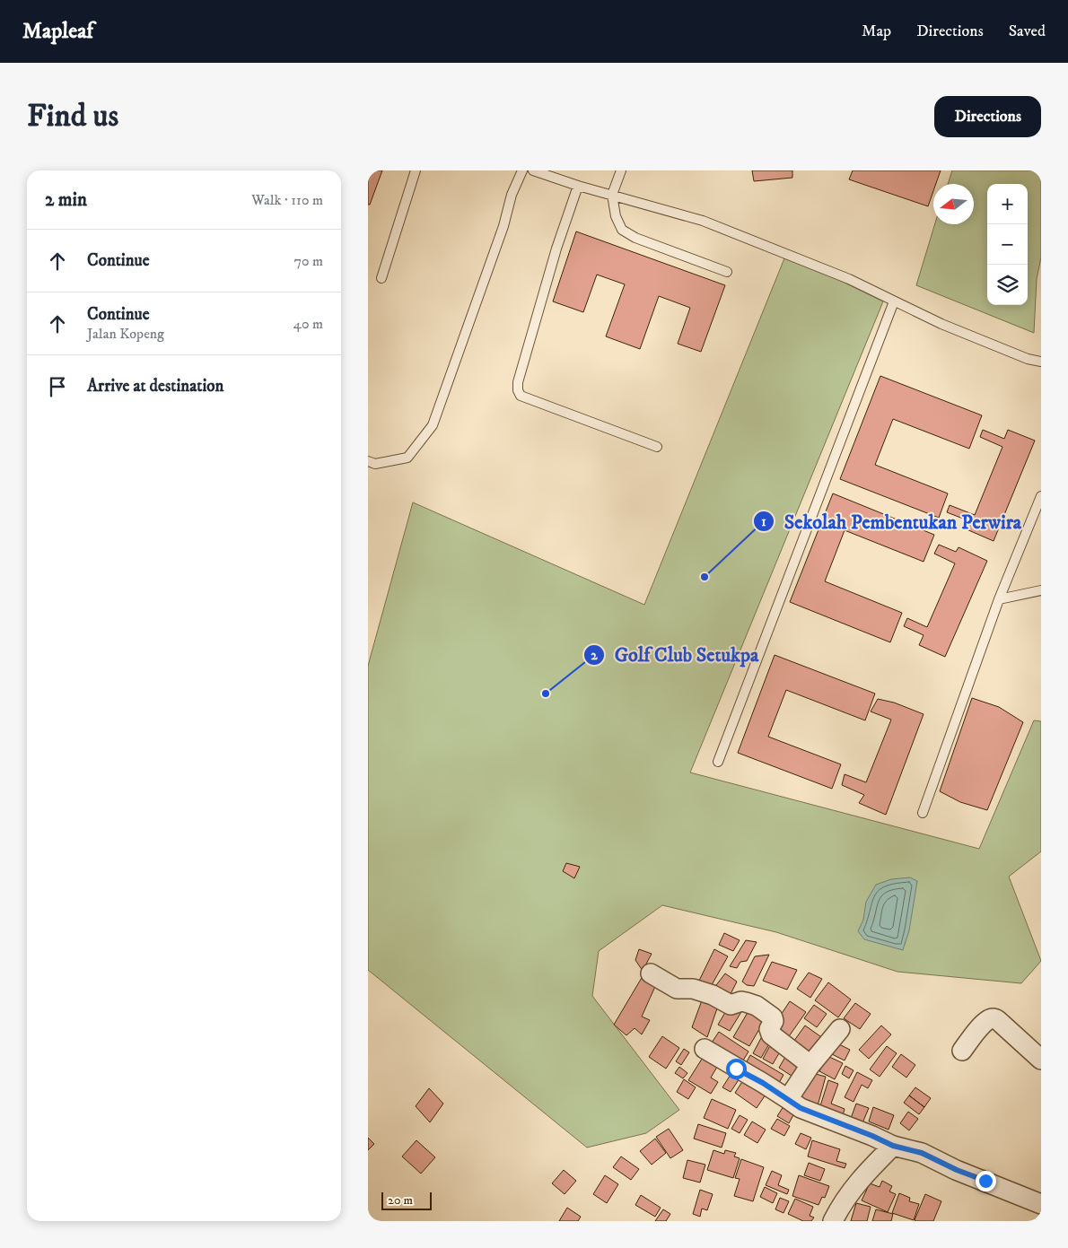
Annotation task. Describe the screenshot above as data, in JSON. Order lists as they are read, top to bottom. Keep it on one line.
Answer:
{"places":["Sekolah Pembentukan Perwira","Golf Club Setukpa"],"scale_bar":"20 m","north":"left","page":{"header":"Mapleaf","nav":["Map","Directions","Saved"],"buttons":"Directions","title":"Find us","heading":["2 min","Walk · 110 m"],"map_buttons":["+","−"],"list":[["Continue","70 m"],["Continue","Jalan Kopeng","40 m"],"Arrive at destination"],"scale":"20 m"}}
